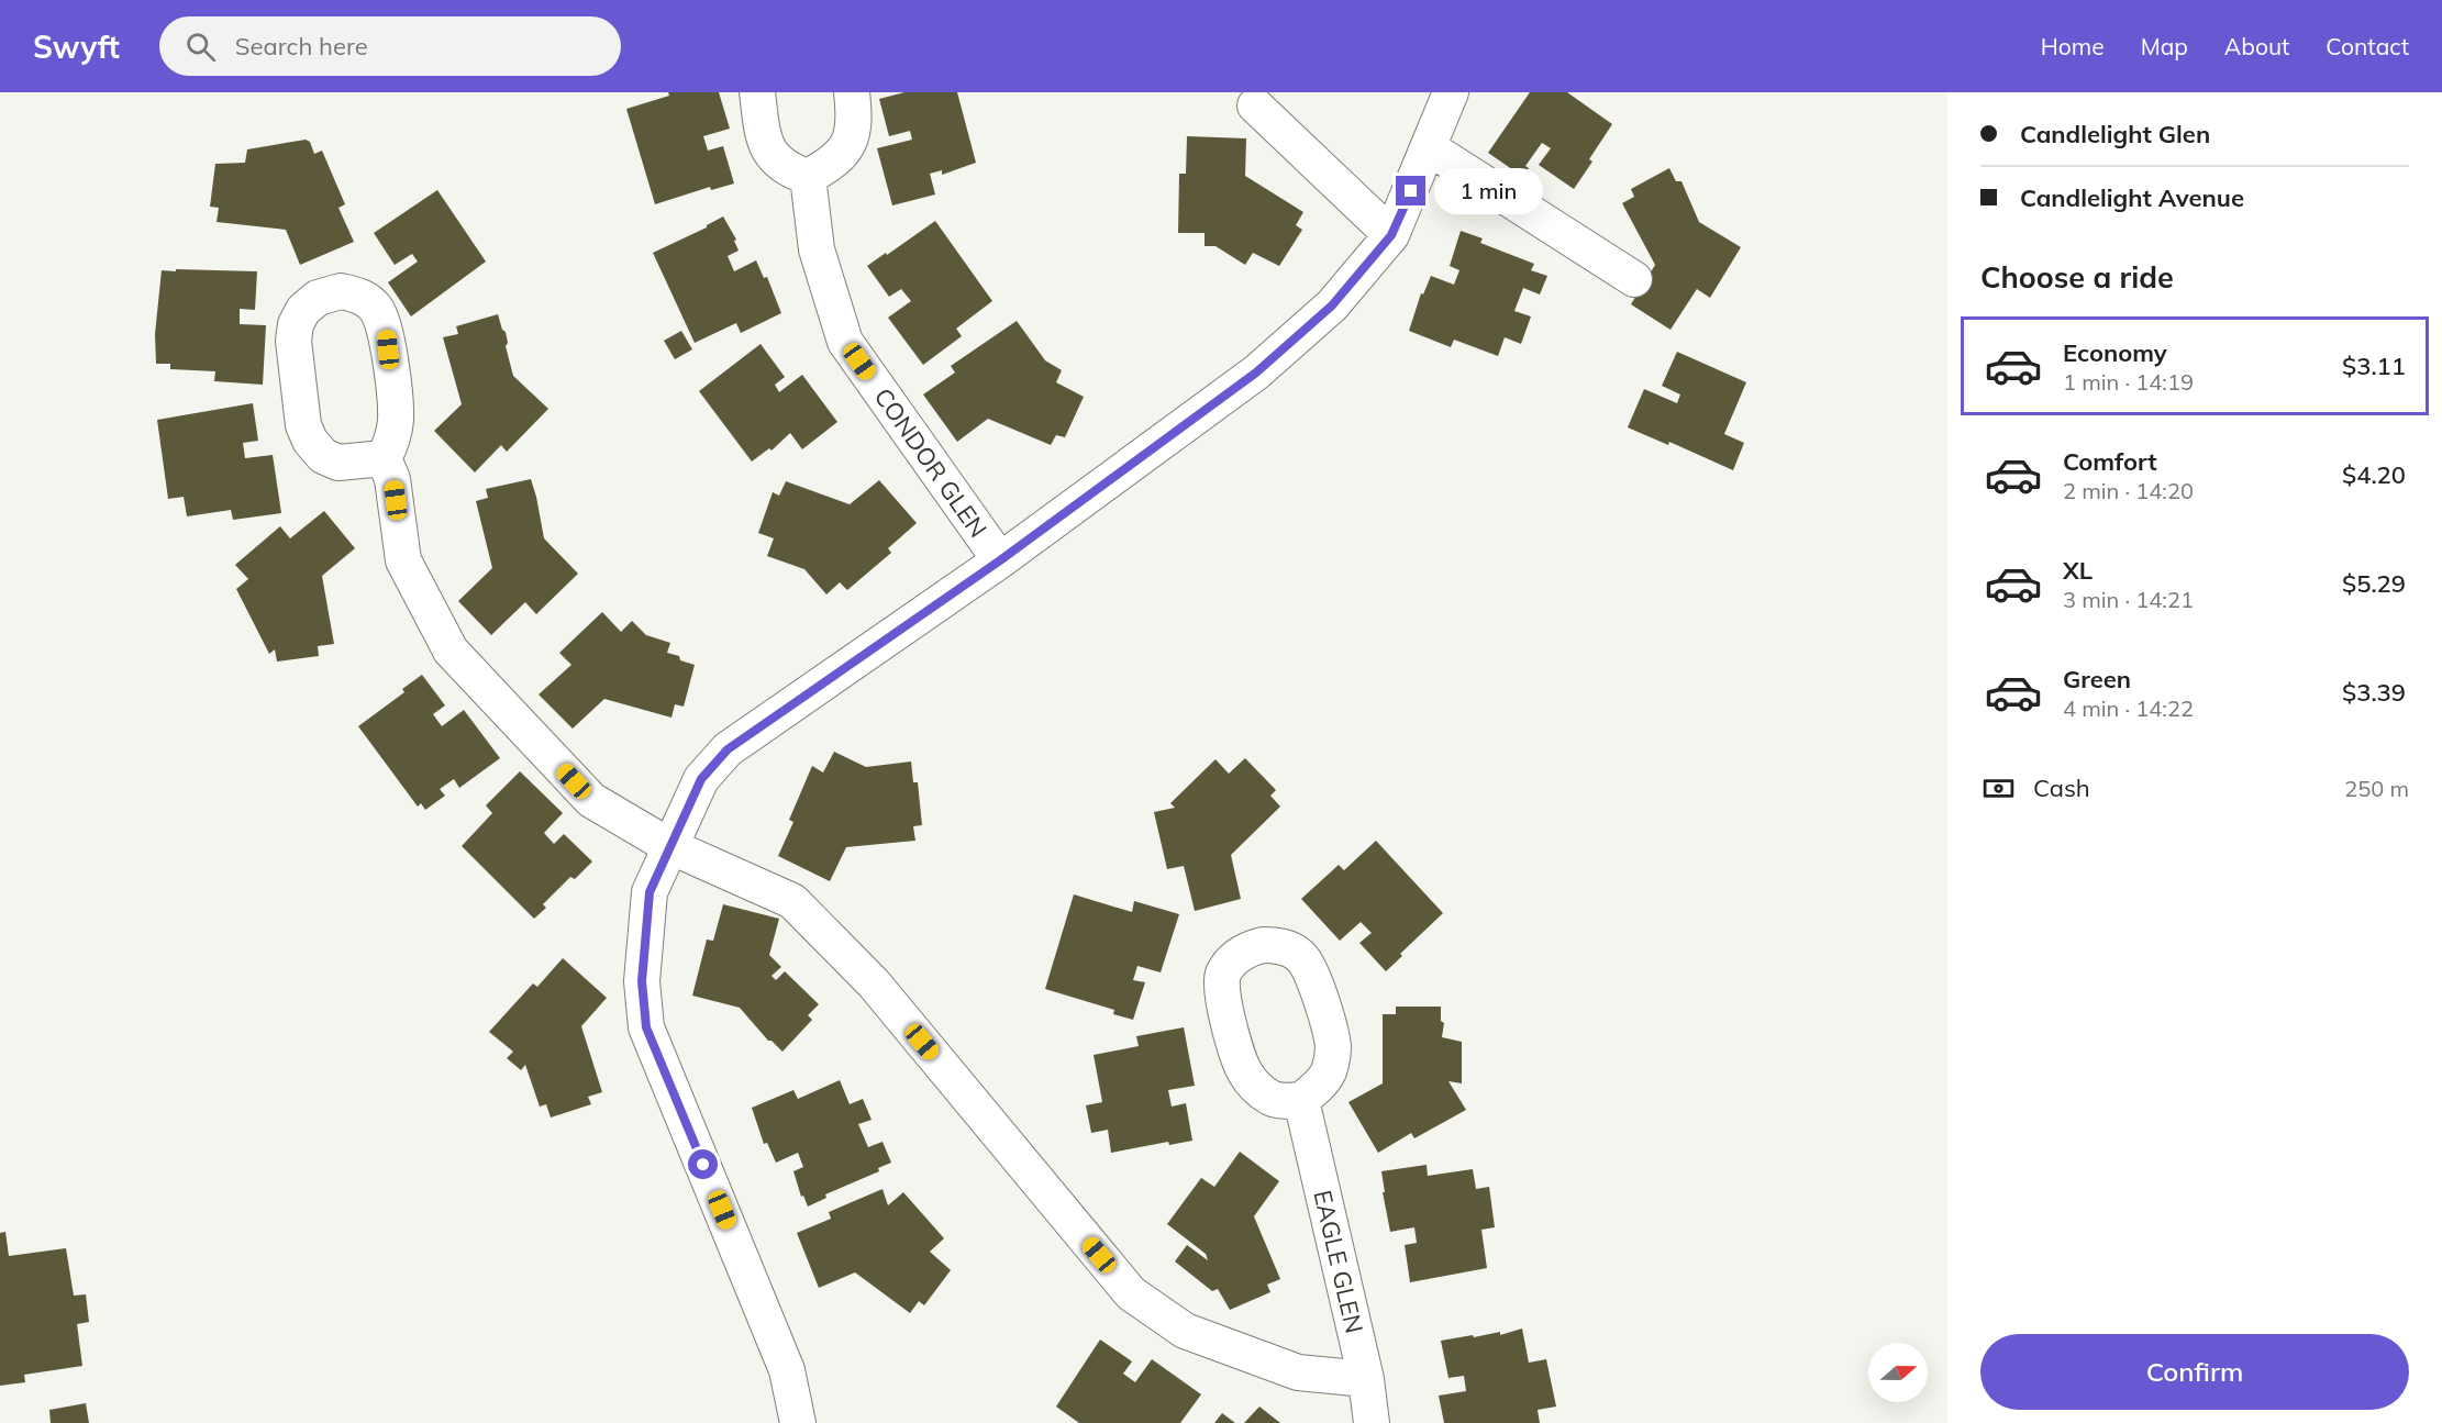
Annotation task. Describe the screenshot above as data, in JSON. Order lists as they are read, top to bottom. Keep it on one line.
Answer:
{"streets":{"street":["CONDOR GLEN","EAGLE GLEN"]},"north":"right","page":{"header":"Swyft","search":"Search here","nav":["Home","Map","About","Contact"],"banner":["Candlelight Glen","Candlelight Avenue"],"bubble":"1 min","heading":"Choose a ride","list":[{"name":"Economy","note":"1 min · 14:19","value":"$3.11"},{"name":"Comfort","note":"2 min · 14:20","value":"$4.20"},{"name":"XL","note":"3 min · 14:21","value":"$5.29"},{"name":"Green","note":"4 min · 14:22","value":"$3.39"}],"pay":["Cash","250 m"],"buttons":"Confirm"}}
